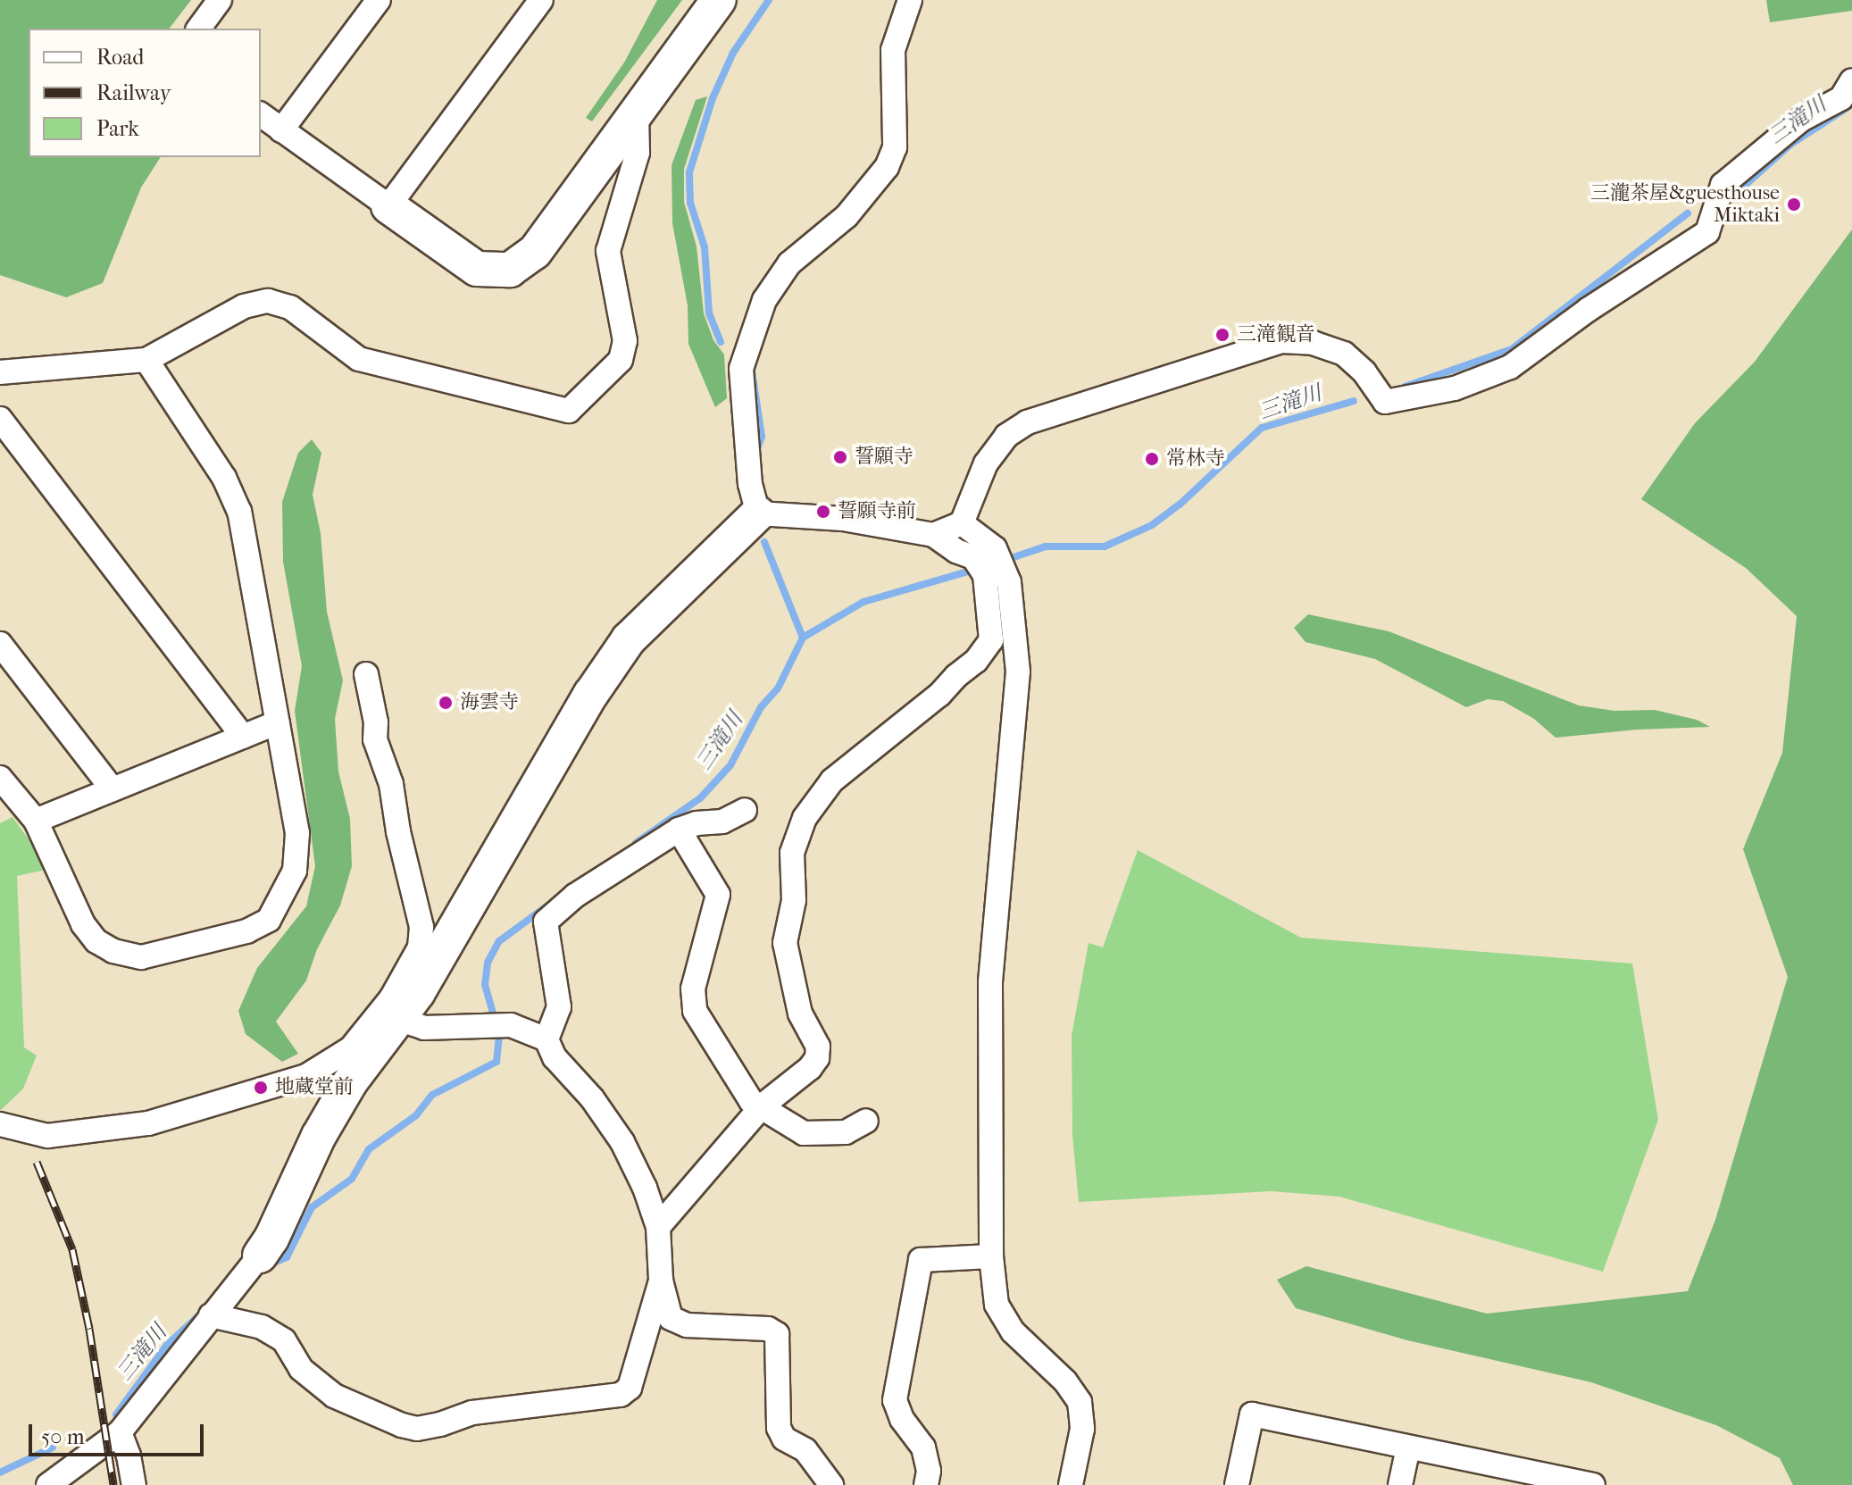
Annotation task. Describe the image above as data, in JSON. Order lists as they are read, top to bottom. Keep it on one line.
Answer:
{"water":["三滝川"],"places":["三瀧茶屋&guesthouse Miktaki","三滝観音","誓願寺","常林寺","誓願寺前","海雲寺","地蔵堂前"],"legend":["Road","Railway","Park"],"scale_bar":"50 m"}
